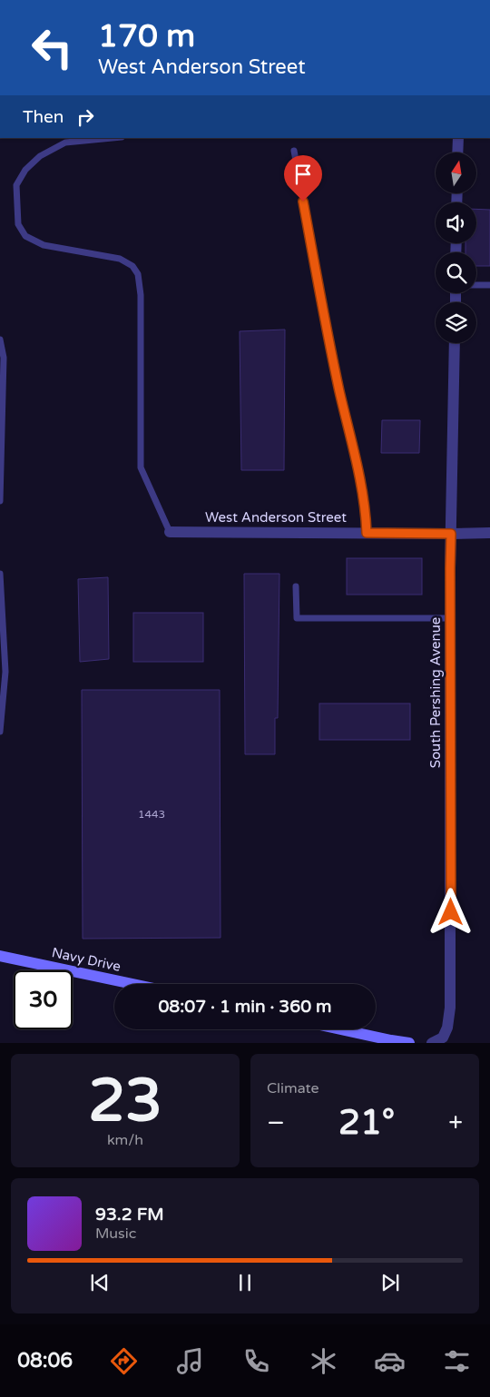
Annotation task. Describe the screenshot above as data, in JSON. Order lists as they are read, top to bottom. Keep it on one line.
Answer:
{"streets":{"street":["West Anderson Street","South Pershing Avenue","Navy Drive"]},"crossings":[["West Anderson Street","South Pershing Avenue"]],"house_numbers":["1443"],"north":"top","page":{"turn":["170 m","West Anderson Street"],"then":"Then","limit":"30","trip":"08:07 · 1 min · 360 m","tile":[["23","km/h"],"Climate"],"heat":["−","21°","+"],"song":["93.2 FM","Music"],"tabs":"08:06"}}
